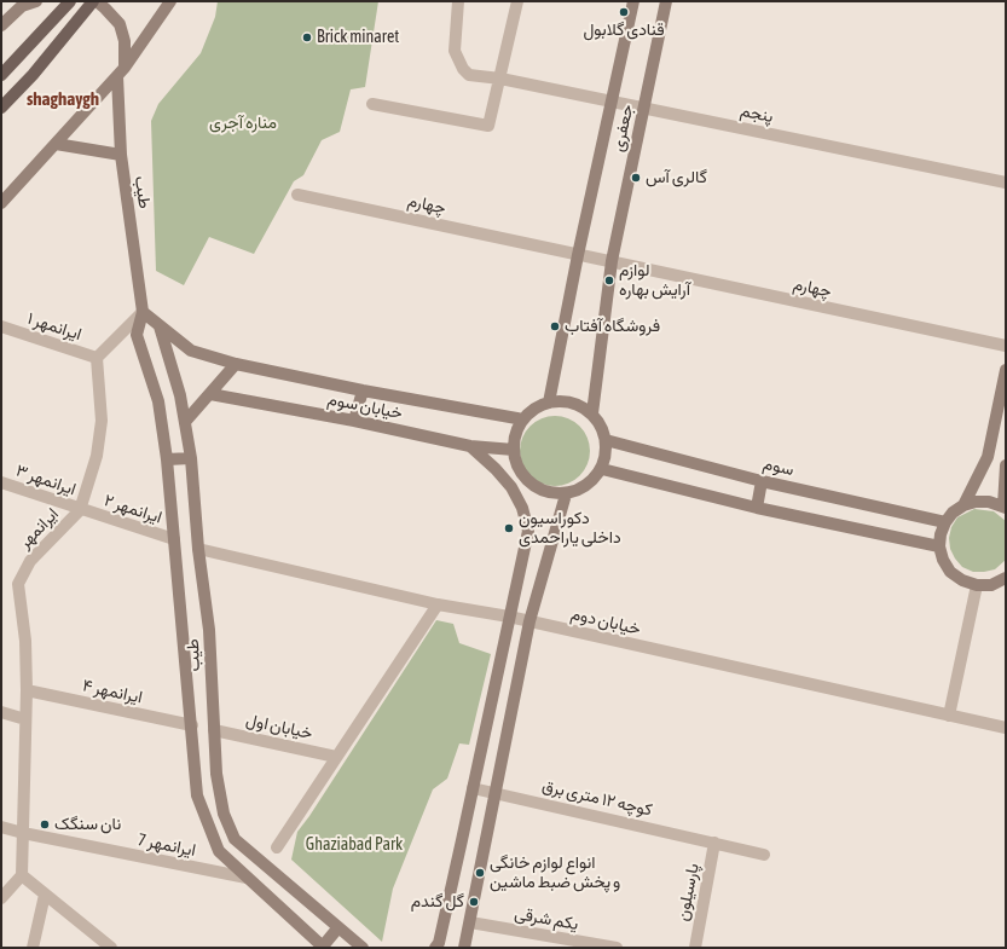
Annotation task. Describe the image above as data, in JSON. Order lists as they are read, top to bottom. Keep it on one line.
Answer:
{"streets":{"main road":["جعفری","طیب","خیابان سوم","سوم"],"street":["پنجم","چهارم","ایرانمهر ۱","ایرانمهر ۳","ایرانمهر ۲","ایرانمهر","خیابان دوم","ایرانمهر ۴","خیابان اول","کوچه ۱۲ متری برق","ایرانمهر 7","پارسیلون","یکم شرقی"]},"crossings":[["پنجم","جعفری"],["جعفری","چهارم"],["جعفری","خیابان سوم"],["جعفری","سوم"],["طیب","خیابان سوم"],["طیب","ایرانمهر ۲"],["طیب","خیابان دوم"],["طیب","ایرانمهر ۴"],["طیب","خیابان اول"],["طیب","ایرانمهر 7"],["ایرانمهر ۱","ایرانمهر"],["خیابان سوم","سوم"],["ایرانمهر ۳","ایرانمهر ۲"],["ایرانمهر ۳","ایرانمهر"],["ایرانمهر ۲","ایرانمهر"],["ایرانمهر","ایرانمهر ۴"],["ایرانمهر","ایرانمهر 7"],["کوچه ۱۲ متری برق","پارسیلون"]],"districts":["shaghaygh"],"parks":["مناره آجری","Ghaziabad Park"],"places":["قنادی گلابول","Brick minaret","گالری آس","لوازم آرایش بهاره","فروشگاه آفتاب","دکوراسیون داخلی یاراحمدی","نان سنگک","انواع لوازم خانگی و پخش ضبط ماشین","گل گندم"]}
